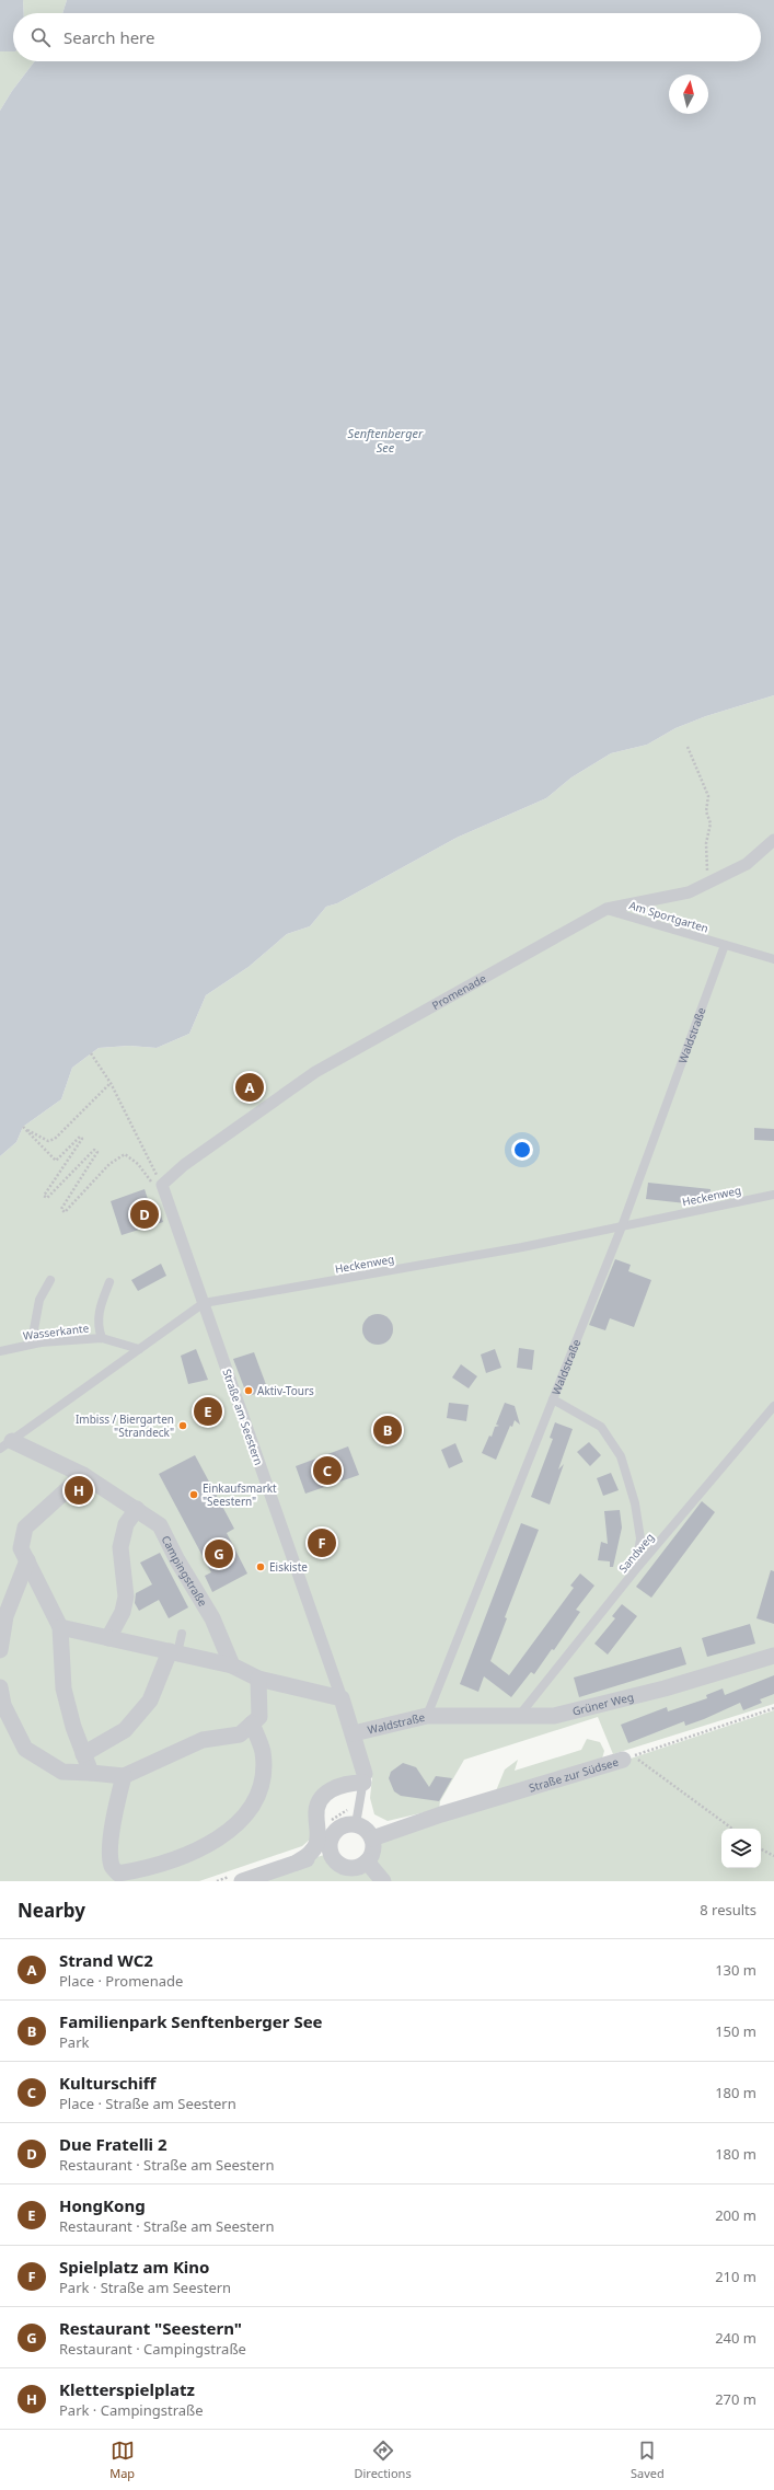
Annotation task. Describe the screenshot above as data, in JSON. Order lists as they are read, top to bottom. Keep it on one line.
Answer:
{"streets":{"street":["Promenade","Waldstraße","Straße am Seestern","Campingstraße","Grüner Weg","Straße zur Südsee"],"lane":["Am Sportgarten","Heckenweg","Wasserkante","Sandweg"]},"crossings":[["Am Sportgarten","Promenade"],["Am Sportgarten","Waldstraße"],["Promenade","Straße am Seestern"],["Waldstraße","Heckenweg"],["Waldstraße","Grüner Weg"],["Heckenweg","Wasserkante"],["Heckenweg","Straße am Seestern"],["Heckenweg","Campingstraße"],["Sandweg","Grüner Weg"]],"water":["Senftenberger See"],"places":["Aktiv-Tours","Imbiss / Biergarten \"Strandeck\"","Einkaufsmarkt \"Seestern\"","Eiskiste"],"north":"top","page":{"search":"Search here","pins":["A","D","E","B","C","H","F","G"],"heading":["Nearby","8 results"],"list":[{"mark":"A","name":"Strand WC2","note":"Place · Promenade","value":"130 m"},{"mark":"B","name":"Familienpark Senftenberger See","note":"Park","value":"150 m"},{"mark":"C","name":"Kulturschiff","note":"Place · Straße am Seestern","value":"180 m"},{"mark":"D","name":"Due Fratelli 2","note":"Restaurant · Straße am Seestern","value":"180 m"},{"mark":"E","name":"HongKong","note":"Restaurant · Straße am Seestern","value":"200 m"},{"mark":"F","name":"Spielplatz am Kino","note":"Park · Straße am Seestern","value":"210 m"},{"mark":"G","name":"Restaurant \"Seestern\"","note":"Restaurant · Campingstraße","value":"240 m"},{"mark":"H","name":"Kletterspielplatz","note":"Park · Campingstraße","value":"270 m"}],"nav":["Map","Directions","Saved"]}}
